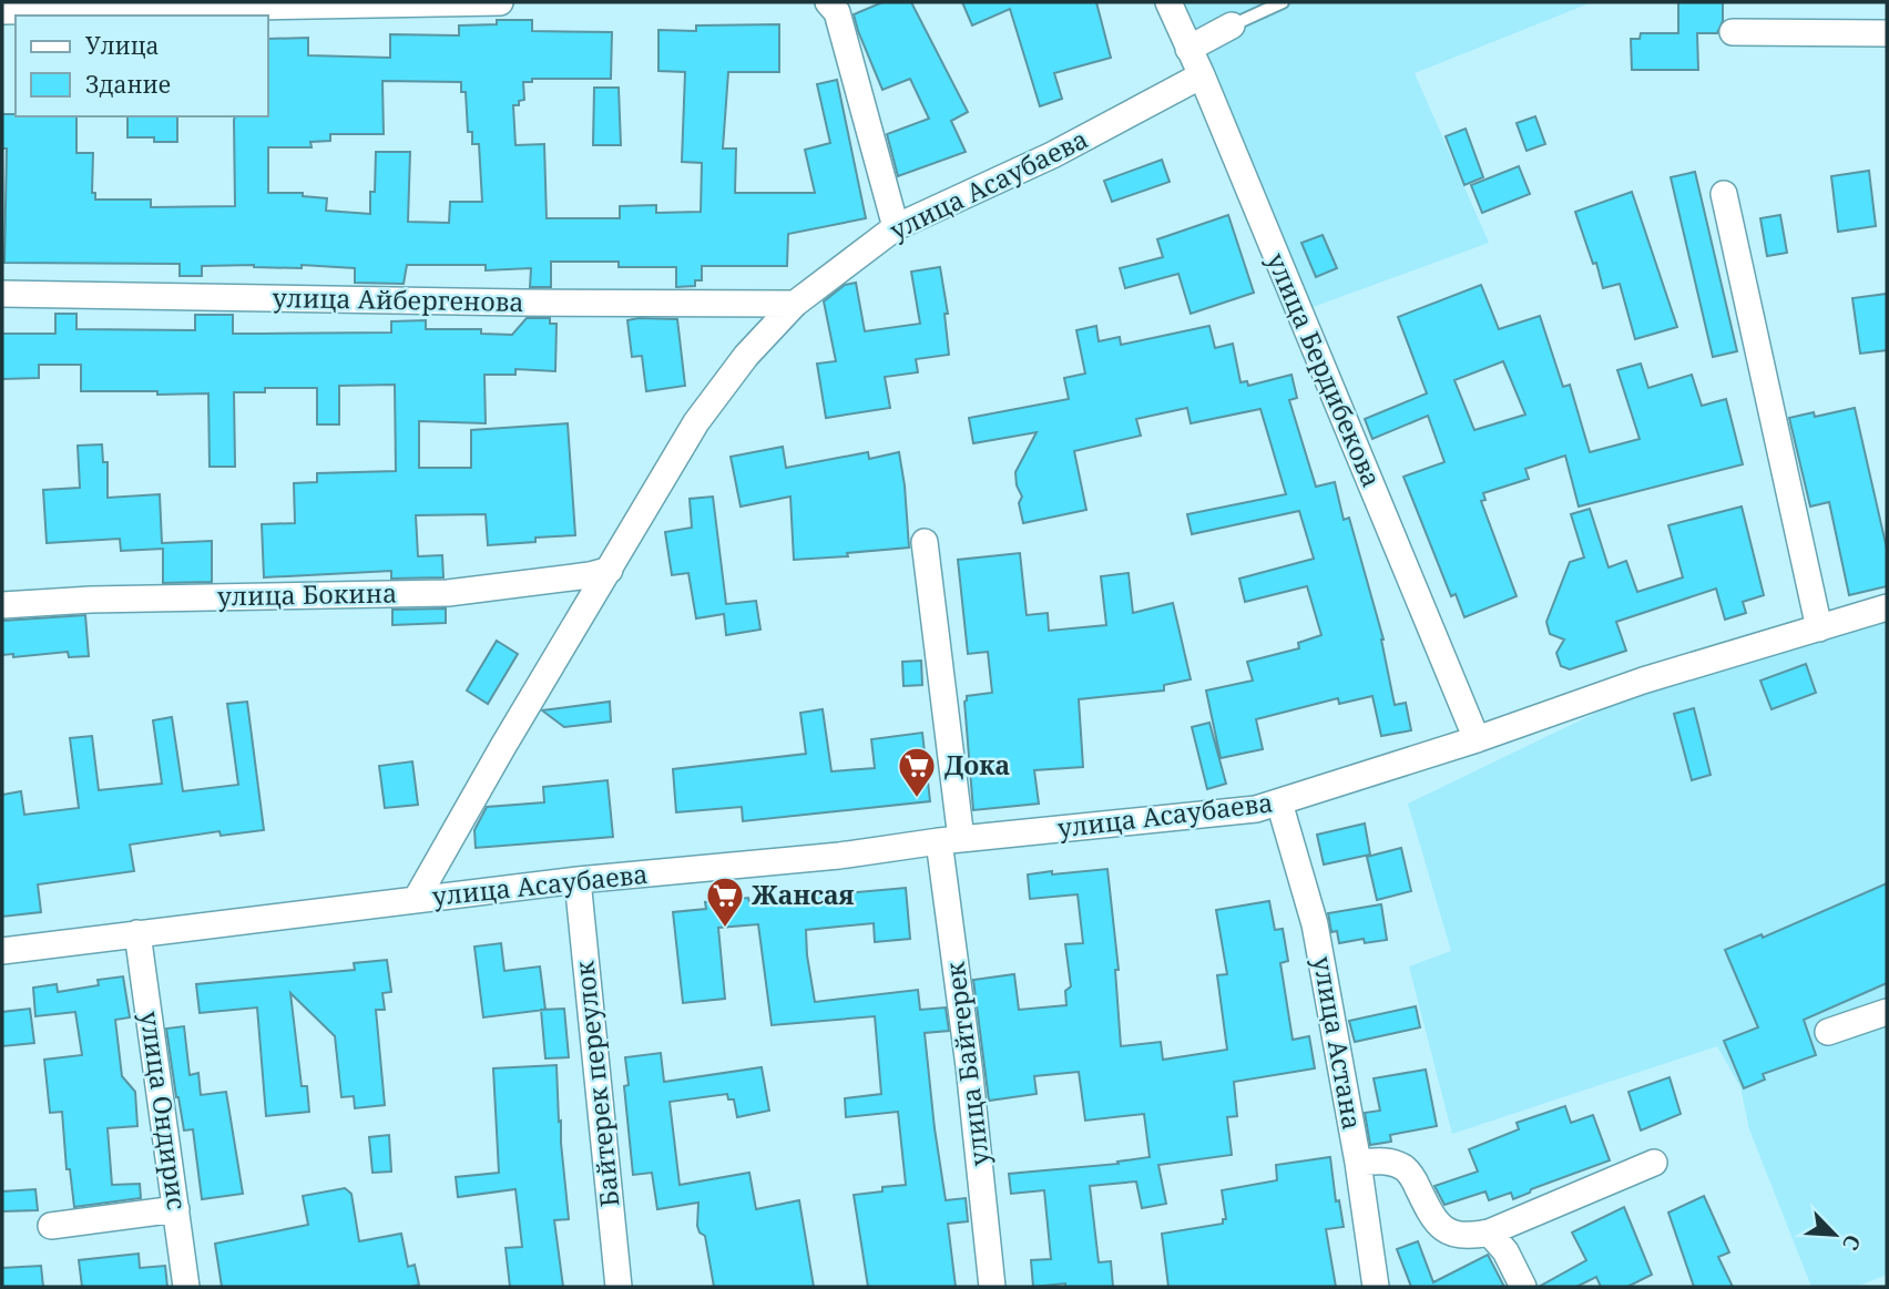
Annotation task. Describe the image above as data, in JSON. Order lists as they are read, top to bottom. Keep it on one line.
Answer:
{"streets":{"street":["улица Асаубаева","улица Айбергенова","улица Бердибекова","улица Бокина","улица Астана","улица Байтерек","Байтерек переулок","улица Ондирис"]},"crossings":[["улица Асаубаева","улица Айбергенова"],["улица Асаубаева","улица Бердибекова"],["улица Асаубаева","улица Бокина"],["улица Асаубаева","улица Астана"],["улица Асаубаева","улица Байтерек"],["улица Асаубаева","Байтерек переулок"],["улица Асаубаева","улица Ондирис"]],"places":{"supermarket":["Дока","Жансая"]},"legend":["Улица","Здание"],"north":"bottom right"}
